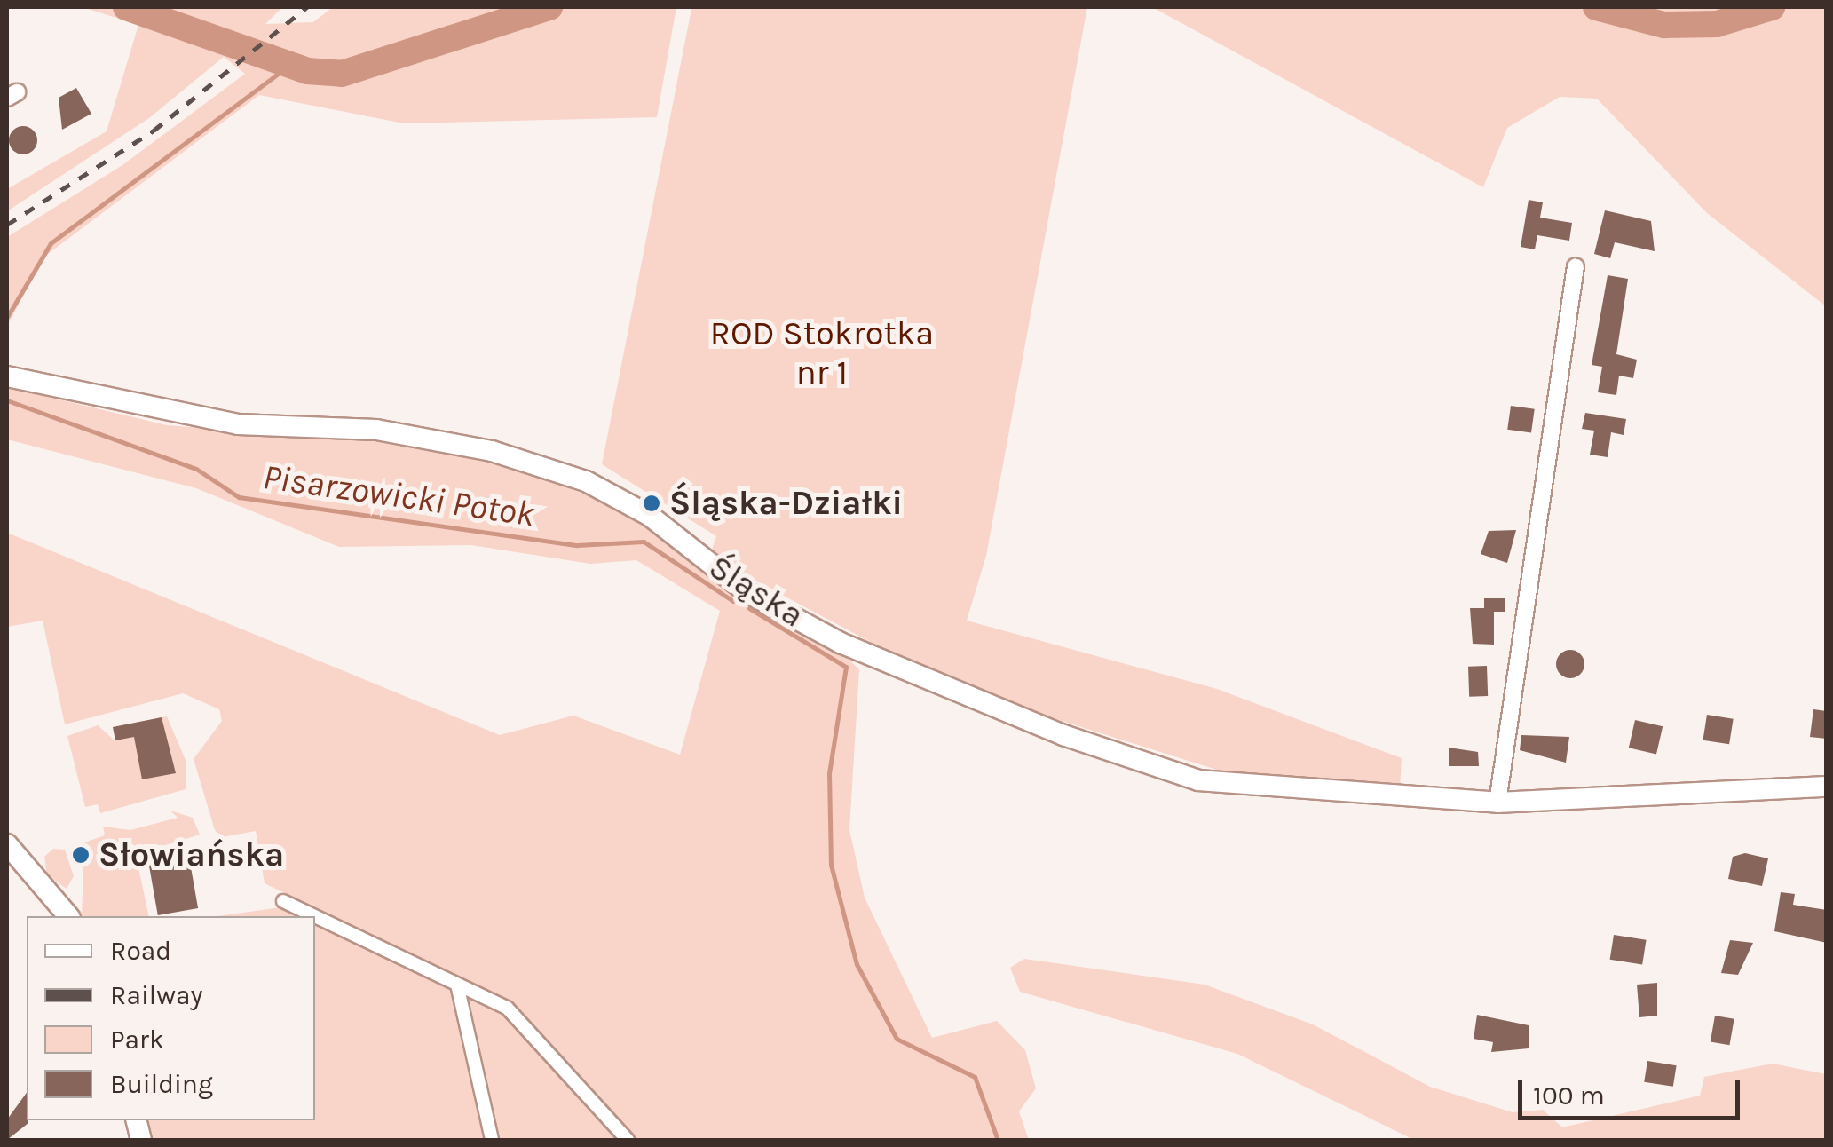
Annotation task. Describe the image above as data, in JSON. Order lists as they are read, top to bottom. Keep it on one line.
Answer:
{"streets":{"street":["Śląska"]},"water":["Pisarzowicki Potok"],"parks":["ROD Stokrotka nr 1"],"places":["Śląska-Działki","Słowiańska"],"legend":["Road","Railway","Park","Building"],"scale_bar":"100 m"}
